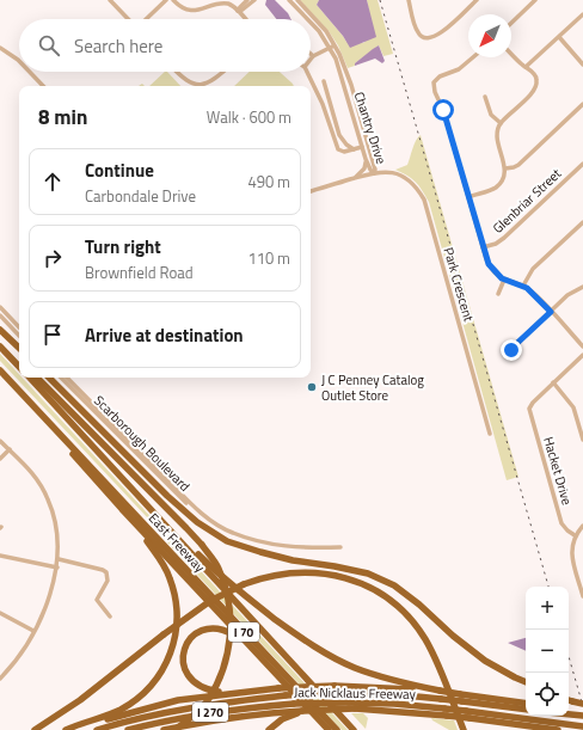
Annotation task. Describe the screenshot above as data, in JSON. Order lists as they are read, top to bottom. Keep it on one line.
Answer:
{"streets":{"highway":["East Freeway","I 70","Jack Nicklaus Freeway","I 270"],"street":["Chantry Drive","Glenbriar Street","Park Crescent","Scarborough Boulevard","Hacket Drive"]},"crossings":[["Chantry Drive","Park Crescent"]],"places":["J C Penney Catalog Outlet Store"],"north":"bottom left","page":{"search":"Search here","heading":["8 min","Walk · 600 m"],"list":[["Continue","Carbondale Drive","490 m"],["Turn right","Brownfield Road","110 m"],"Arrive at destination"],"map_buttons":["+","−"]}}
